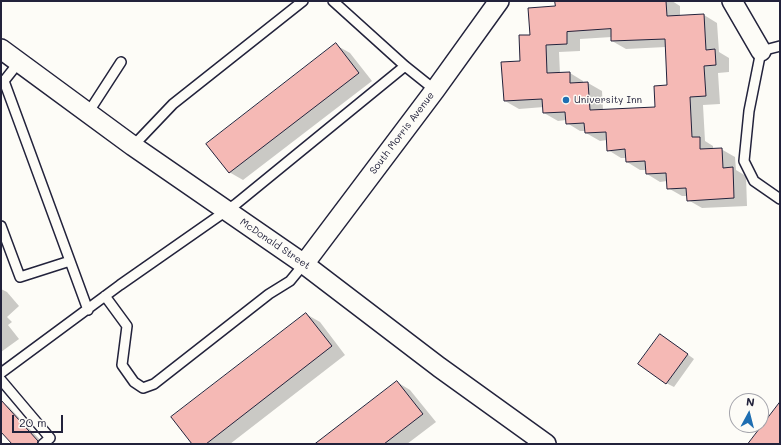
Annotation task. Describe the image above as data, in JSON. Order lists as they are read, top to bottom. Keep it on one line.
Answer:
{"streets":{"street":["South Morris Avenue","McDonald Street"]},"crossings":[["South Morris Avenue","McDonald Street"]],"places":["University Inn"],"scale_bar":"20 m","north":"top"}
